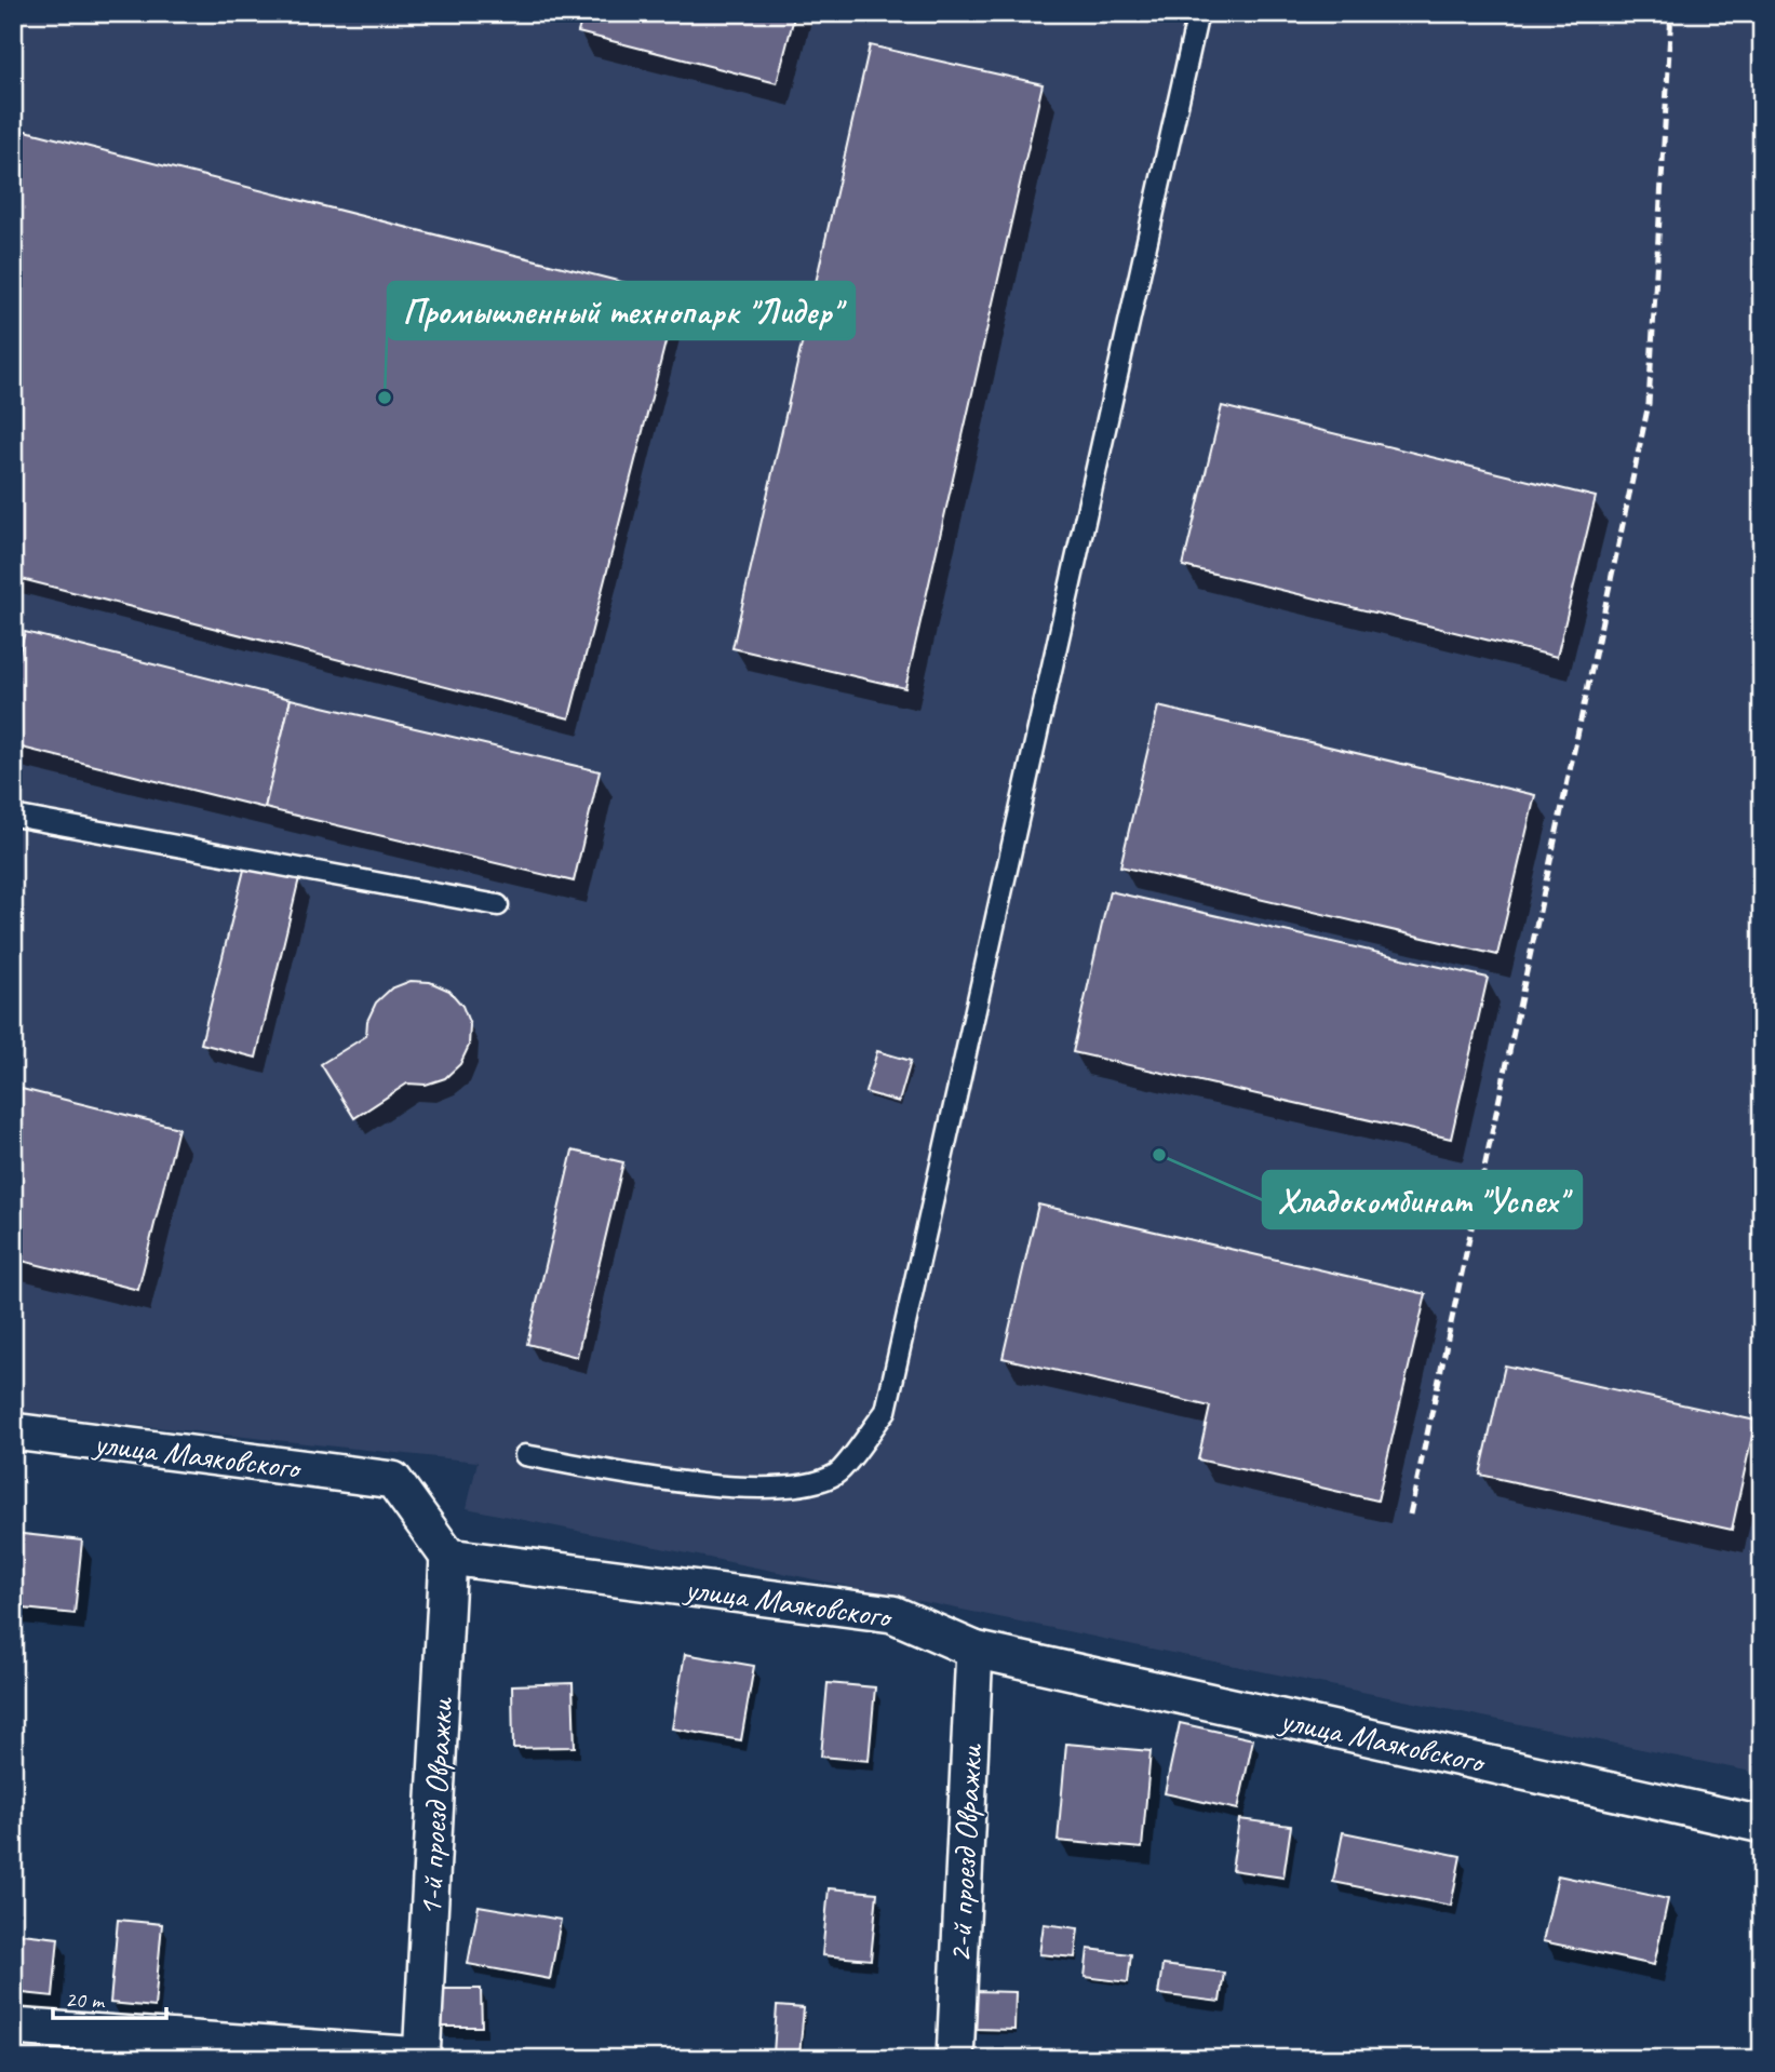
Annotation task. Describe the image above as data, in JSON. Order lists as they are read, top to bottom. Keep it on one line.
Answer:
{"streets":{"street":["улица Маяковского","1-й проезд Овражки","2-й проезд Овражки"]},"crossings":[["улица Маяковского","1-й проезд Овражки"],["улица Маяковского","2-й проезд Овражки"]],"places":["Промышленный технопарк \"Лидер\"","Хладокомбинат \"Успех\""],"scale_bar":"20 m"}
